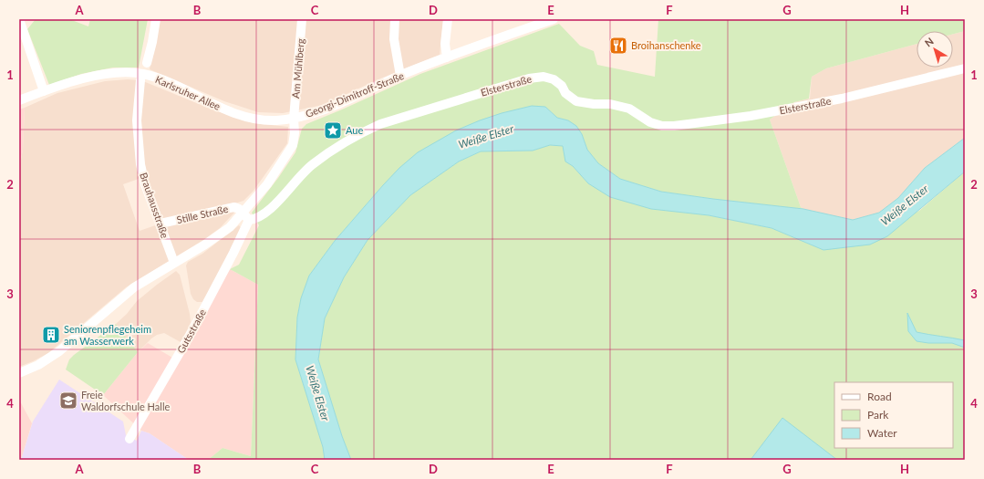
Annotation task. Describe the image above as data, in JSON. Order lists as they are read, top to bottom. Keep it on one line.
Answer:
{"streets":{"street":["Am Mühlberg","Elsterstraße","Karlsruher Allee","Georgi-Dimitroff-Straße","Brauhausstraße","Stille Straße","Gutsstraße"]},"crossings":[["Am Mühlberg","Karlsruher Allee"],["Am Mühlberg","Georgi-Dimitroff-Straße"],["Elsterstraße","Georgi-Dimitroff-Straße"],["Elsterstraße","Stille Straße"],["Elsterstraße","Gutsstraße"],["Karlsruher Allee","Georgi-Dimitroff-Straße"],["Georgi-Dimitroff-Straße","Brauhausstraße"],["Georgi-Dimitroff-Straße","Stille Straße"],["Georgi-Dimitroff-Straße","Gutsstraße"],["Brauhausstraße","Stille Straße"],["Stille Straße","Gutsstraße"]],"water":["Weiße Elster"],"places":{"restaurant":["Broihanschenke"],"place":["Aue"],"building":["Seniorenpflegeheim am Wasserwerk"],"school or university":["Freie Waldorfschule Halle"]},"legend":["Road","Park","Water"],"north":"top left","grid":{"columns":["A","B","C","D","E","F","G","H"],"rows":["1","2","3","4"]}}
